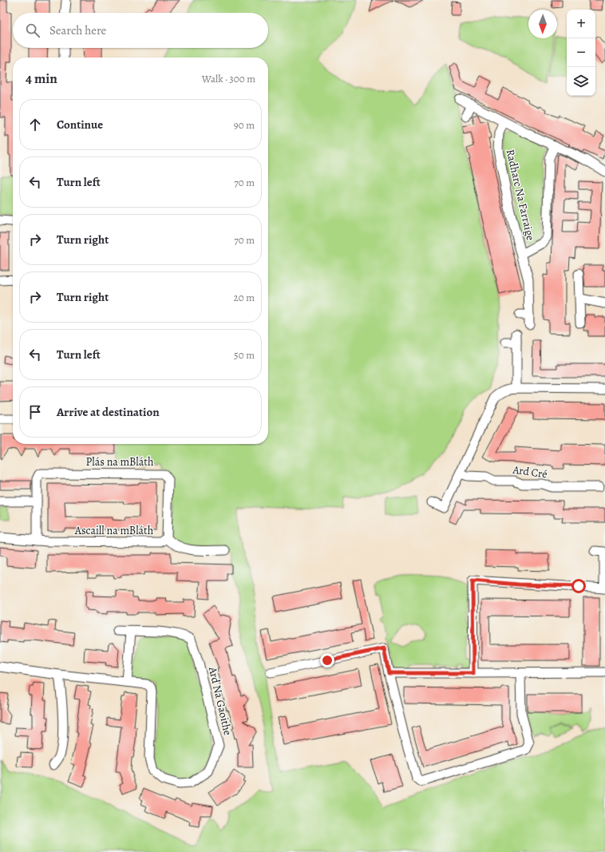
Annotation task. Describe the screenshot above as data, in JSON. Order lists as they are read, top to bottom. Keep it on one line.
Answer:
{"streets":{"street":["Radharc Na Farraige","Plás na mBláth","Ard Cré","Ascaill na mBláth","Ard Na Gaoithe"]},"crossings":[["Plás na mBláth","Ascaill na mBláth"]],"north":"bottom","page":{"map_buttons":["+","−"],"search":"Search here","heading":["4 min","Walk · 300 m"],"list":[["Continue","90 m"],["Turn left","70 m"],["Turn right","70 m"],["Turn right","20 m"],["Turn left","50 m"],"Arrive at destination"]}}
